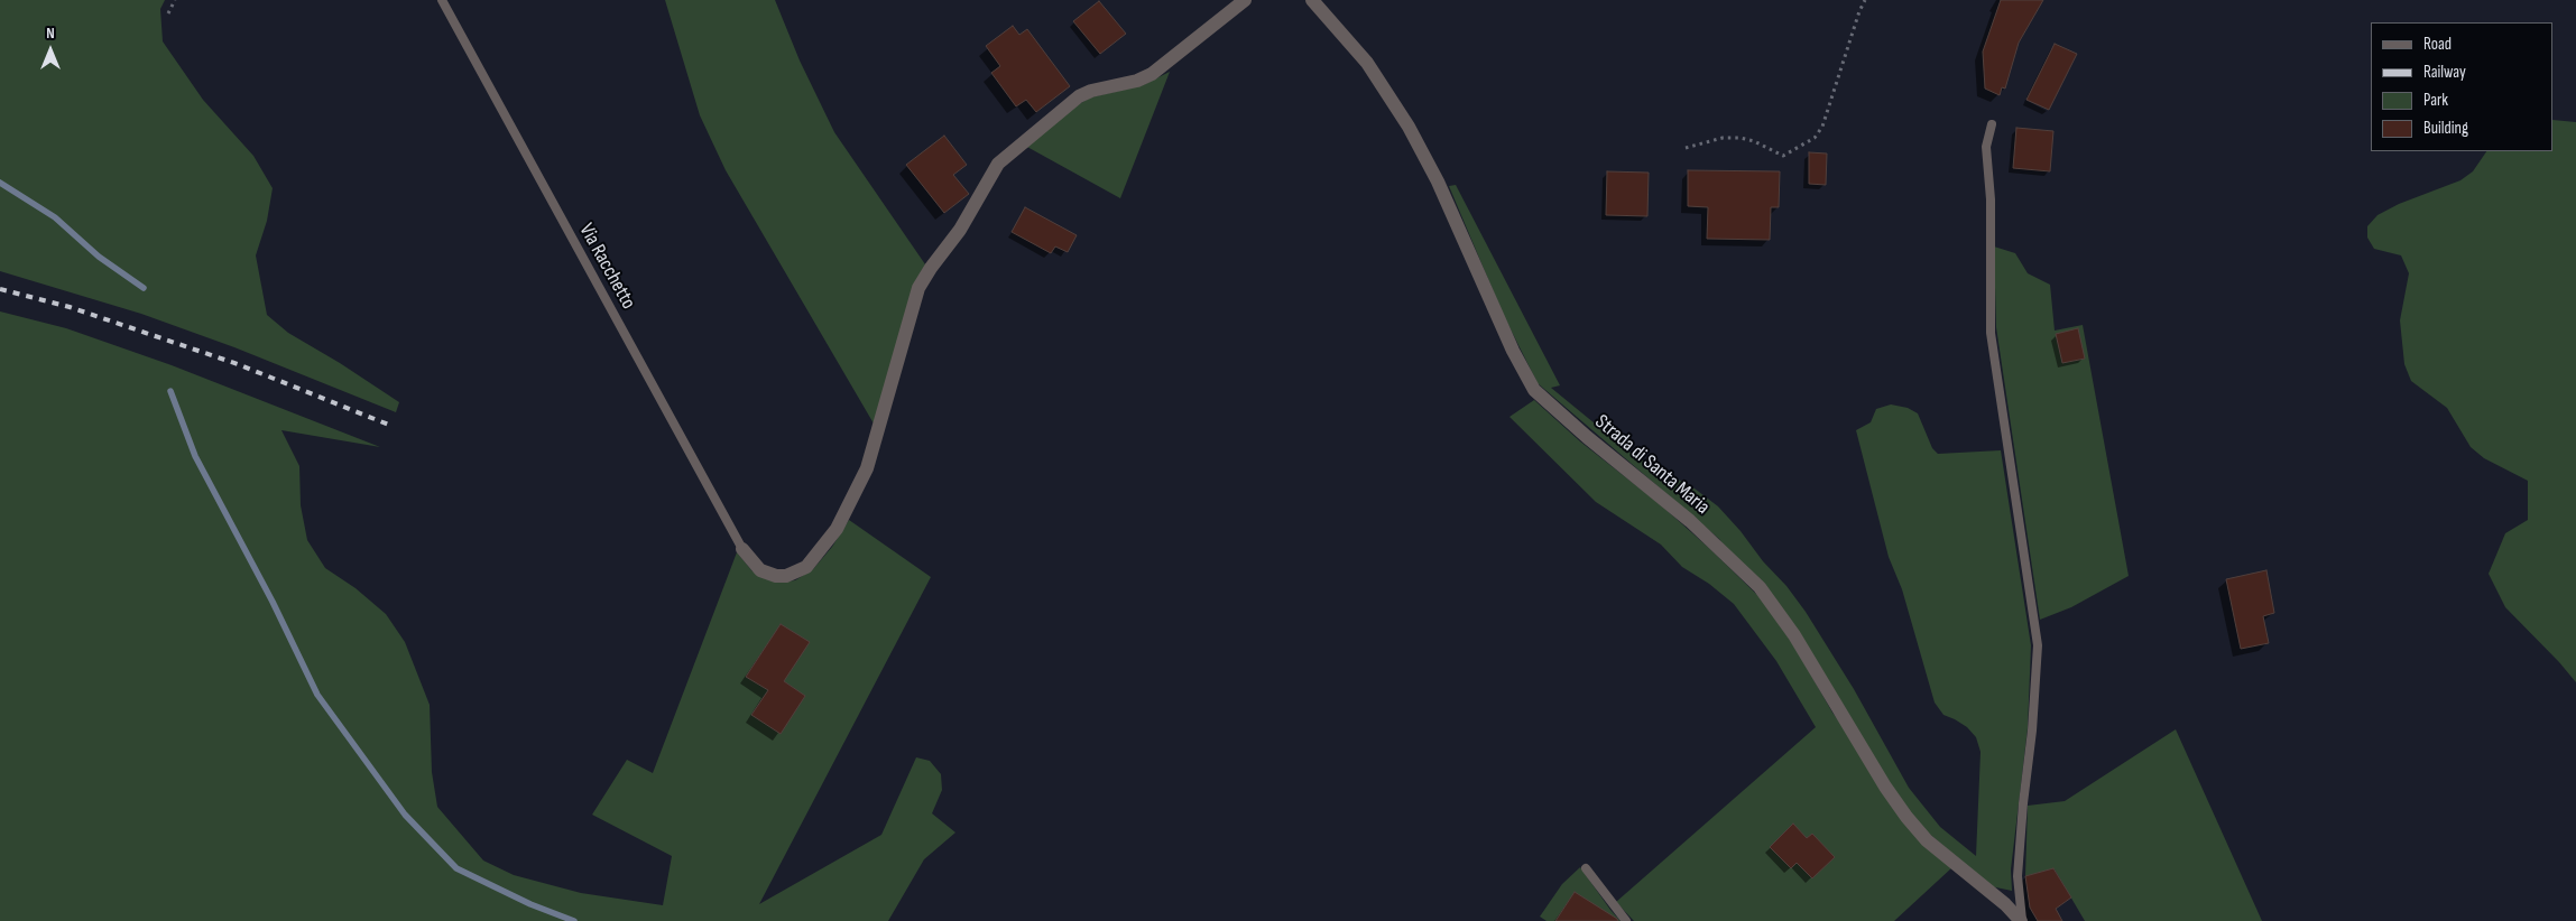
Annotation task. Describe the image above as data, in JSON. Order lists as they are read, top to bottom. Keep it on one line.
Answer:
{"streets":{"street":["Strada di Santa Maria"],"lane":["Via Racchetto"]},"legend":["Road","Railway","Park","Building"],"north":"top"}
